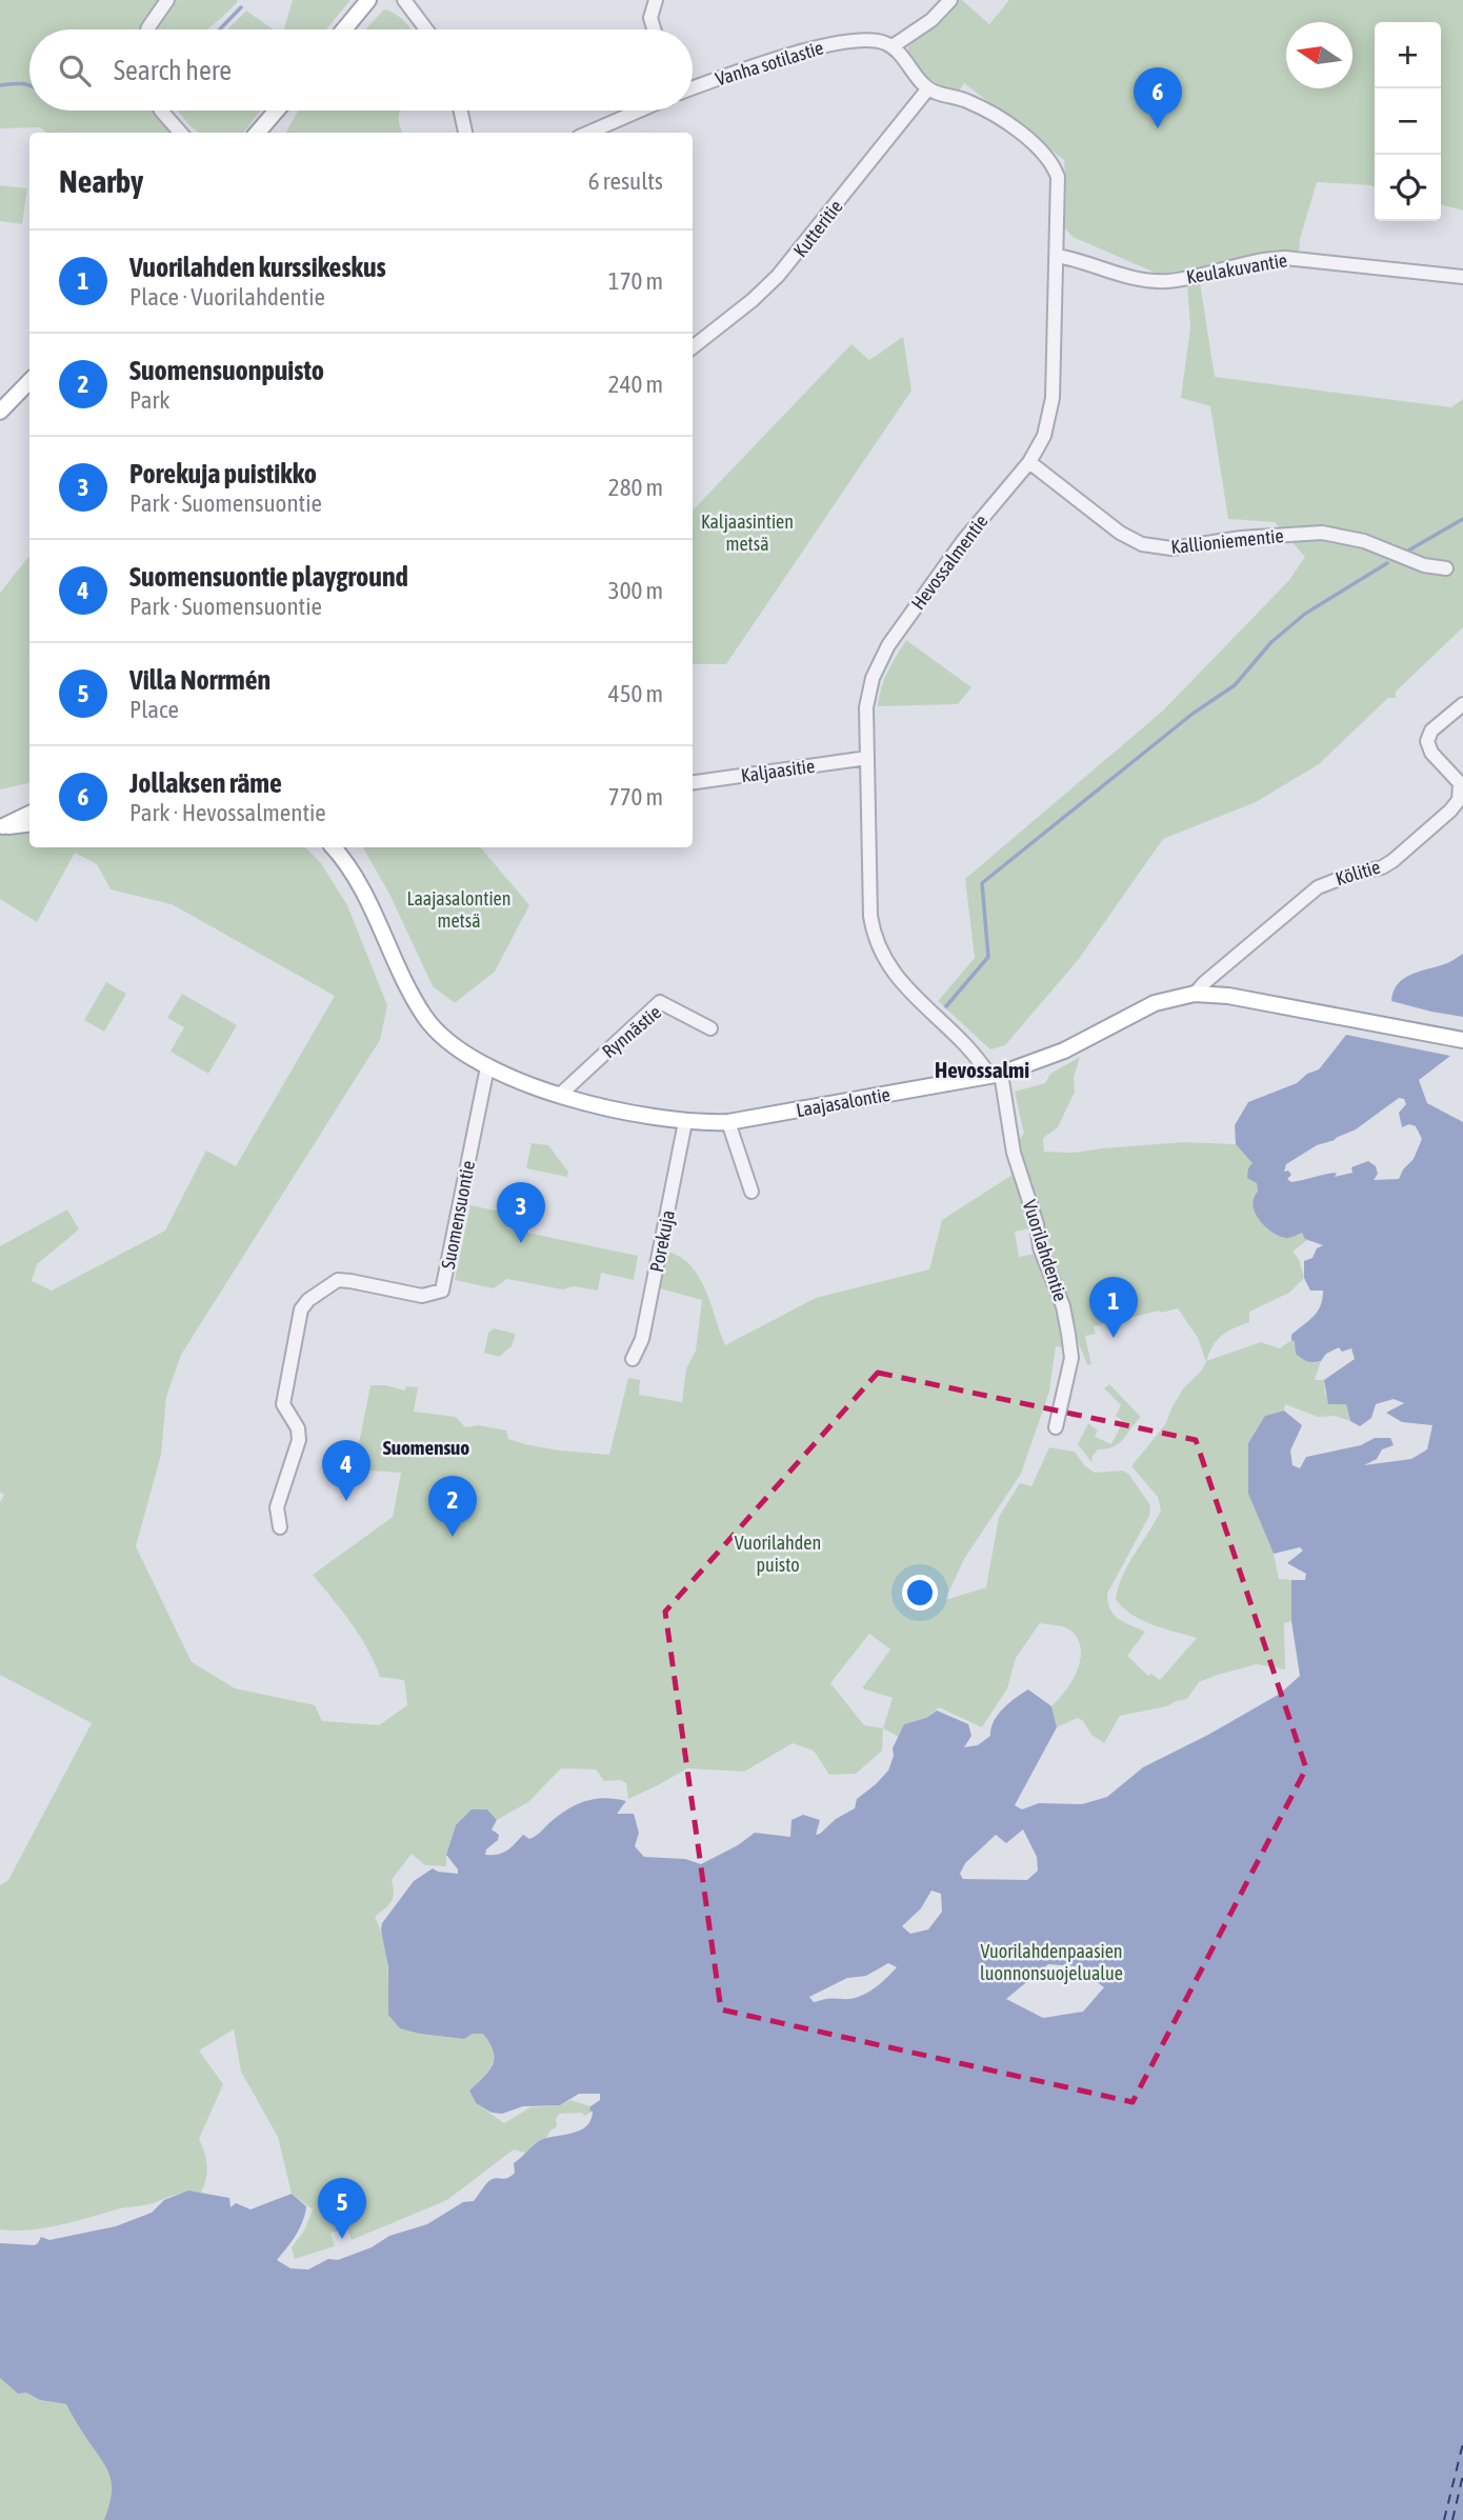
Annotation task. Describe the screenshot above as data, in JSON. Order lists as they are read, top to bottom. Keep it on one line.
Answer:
{"streets":{"main road":["Laajasalontie"],"street":["Vanha sotilastie","Kutteritie","Keulakuvantie","Kallioniementie","Hevossalmentie","Kaljaasitie","Kölitie","Rynnästie","Suomensuontie","Porekuja","Vuorilahdentie"]},"crossings":[["Kutteritie","Hevossalmentie"],["Keulakuvantie","Hevossalmentie"],["Kallioniementie","Hevossalmentie"],["Hevossalmentie","Kaljaasitie"],["Hevossalmentie","Laajasalontie"],["Hevossalmentie","Vuorilahdentie"],["Kölitie","Laajasalontie"],["Rynnästie","Laajasalontie"],["Laajasalontie","Suomensuontie"],["Laajasalontie","Porekuja"],["Laajasalontie","Vuorilahdentie"]],"districts":["Hevossalmi","Suomensuo"],"parks":["Kaljaasintien metsä","Laajasalontien metsä","Vuorilahden puisto","Vuorilahdenpaasien luonnonsuojelualue"],"north":"left","page":{"map_buttons":["+","−"],"search":"Search here","pins":["6","3","1","4","2","5"],"heading":["Nearby","6 results"],"list":[{"mark":"1","name":"Vuorilahden kurssikeskus","note":"Place · Vuorilahdentie","value":"170 m"},{"mark":"2","name":"Suomensuonpuisto","note":"Park","value":"240 m"},{"mark":"3","name":"Porekuja puistikko","note":"Park · Suomensuontie","value":"280 m"},{"mark":"4","name":"Suomensuontie playground","note":"Park · Suomensuontie","value":"300 m"},{"mark":"5","name":"Villa Norrmén","note":"Place","value":"450 m"},{"mark":"6","name":"Jollaksen räme","note":"Park · Hevossalmentie","value":"770 m"}]}}
